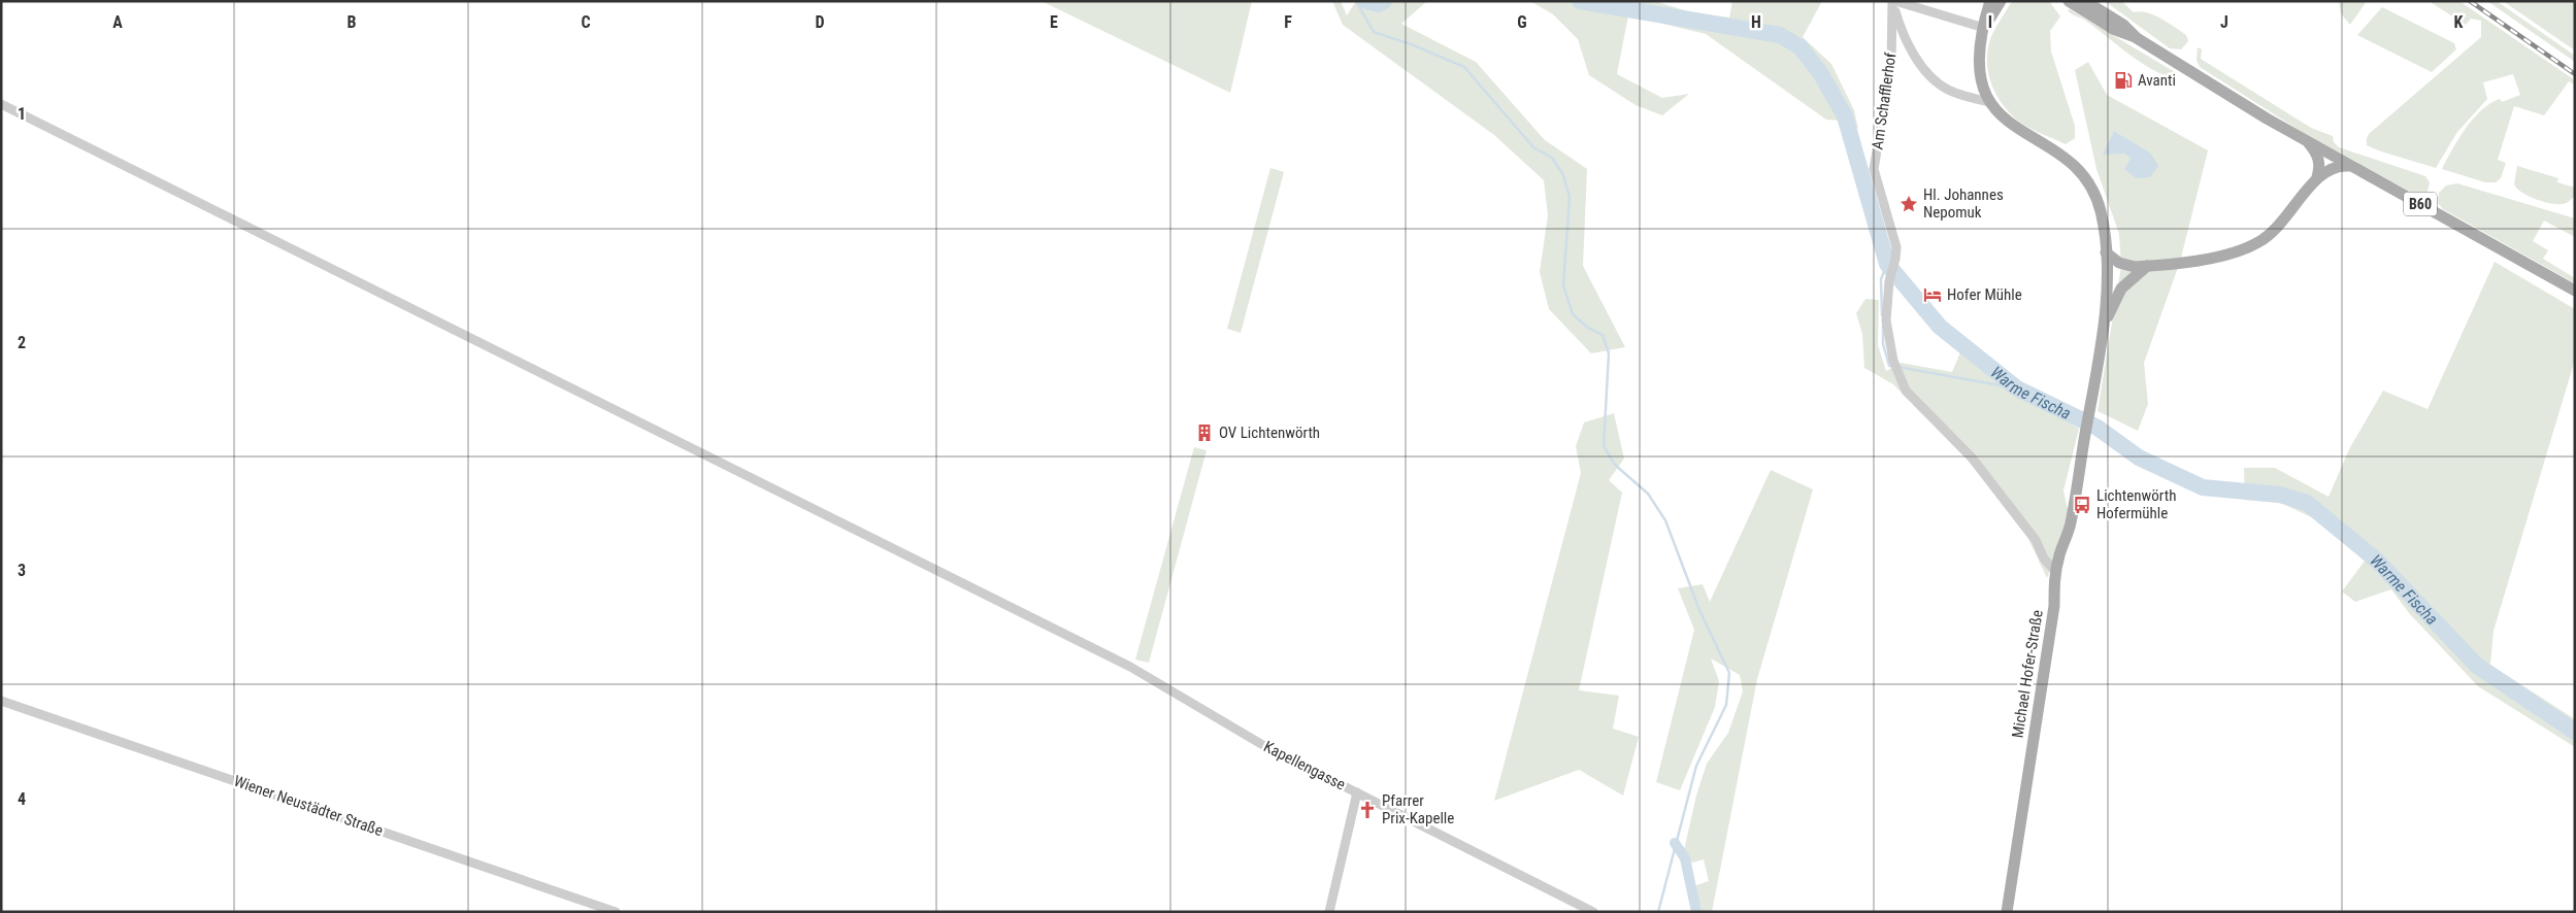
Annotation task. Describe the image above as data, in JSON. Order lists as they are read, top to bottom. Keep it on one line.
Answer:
{"streets":{"main road":["B60","Michael Hofer-Straße"],"street":["Am Schafflerhof","Kapellengasse","Wiener Neustädter Straße"]},"crossings":[["Am Schafflerhof","Michael Hofer-Straße"]],"water":["Warme Fischa"],"places":{"fuel station":["Avanti"],"place":["Hl. Johannes Nepomuk"],"hotel":["Hofer Mühle"],"building":["OV Lichtenwörth"],"bus stop":["Lichtenwörth Hofermühle"],"church":["Pfarrer Prix-Kapelle"]},"grid":{"columns":["A","B","C","D","E","F","G","H","I","J","K"],"rows":["1","2","3","4"]}}
